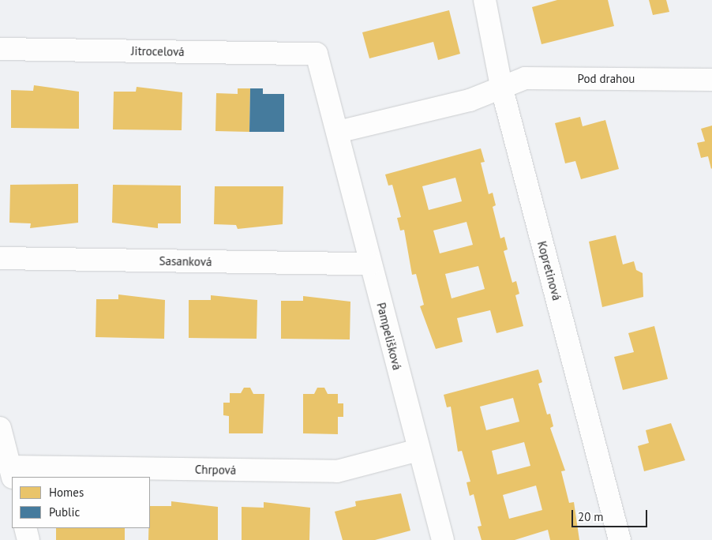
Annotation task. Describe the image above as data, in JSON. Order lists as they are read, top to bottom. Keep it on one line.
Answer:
{"streets":{"street":["Jitrocelová","Pod drahou","Sasanková","Kopretinová","Pampelišková","Chrpová"]},"crossings":[["Jitrocelová","Pampelišková"],["Pod drahou","Kopretinová"],["Sasanková","Pampelišková"],["Pampelišková","Chrpová"]],"legend":["Homes","Public"],"scale_bar":"20 m"}
